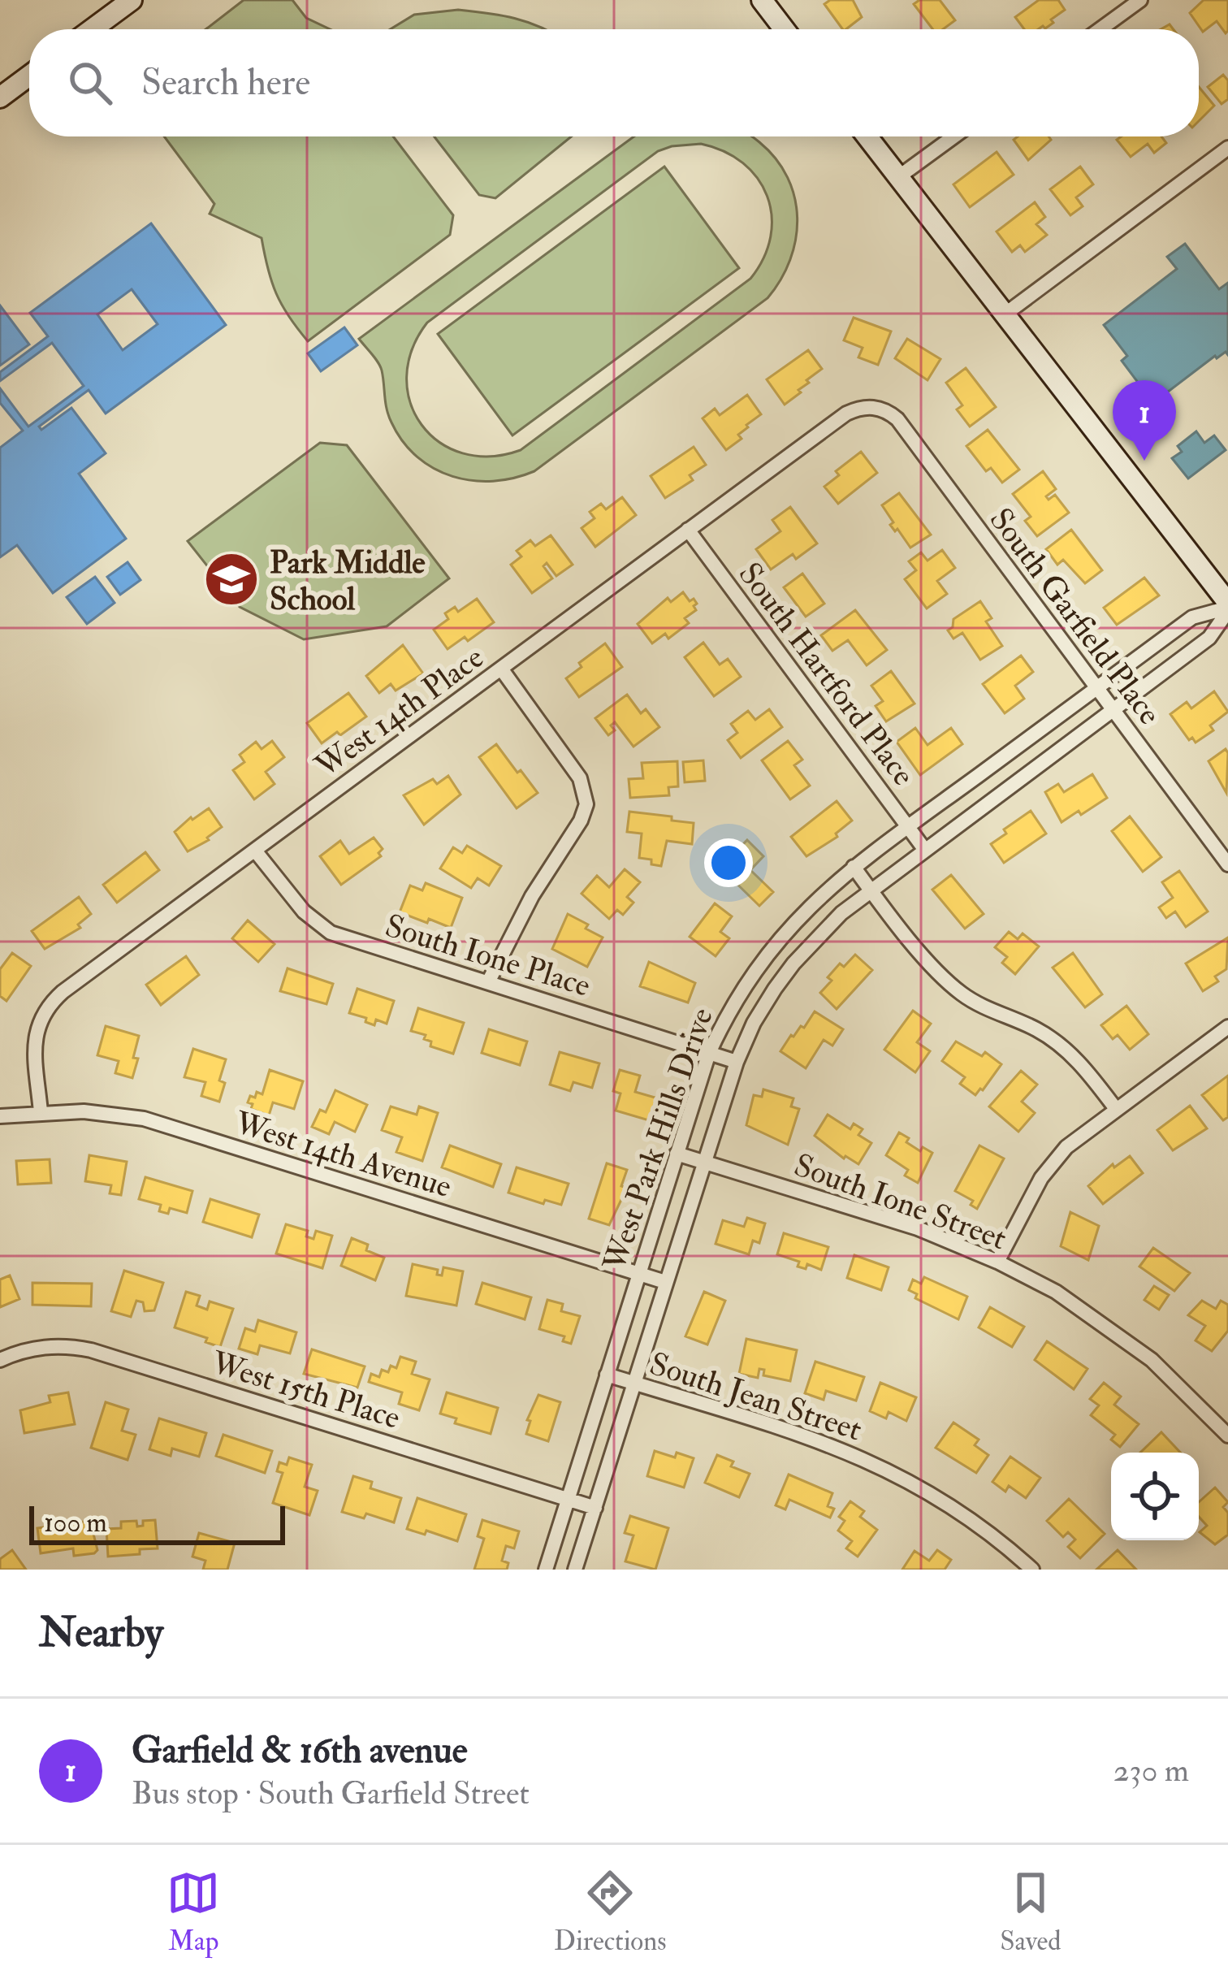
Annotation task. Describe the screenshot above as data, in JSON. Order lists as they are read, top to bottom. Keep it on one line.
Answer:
{"streets":{"street":["South Garfield Place","South Hartford Place","West 14th Place","South Ione Place","West Park Hills Drive","West 14th Avenue","South Ione Street","West 15th Place","South Jean Street"]},"crossings":[["South Garfield Place","West 14th Place"],["South Garfield Place","West Park Hills Drive"],["South Hartford Place","West 14th Place"],["South Hartford Place","West Park Hills Drive"],["West 14th Place","South Ione Place"],["West 14th Place","West 14th Avenue"],["South Ione Place","West Park Hills Drive"],["West Park Hills Drive","West 14th Avenue"],["West Park Hills Drive","South Ione Street"],["West Park Hills Drive","West 15th Place"],["West Park Hills Drive","South Jean Street"]],"places":{"school or university":["Park Middle School"]},"scale_bar":"100 m","page":{"search":"Search here","pins":"1","scale":"100 m","heading":"Nearby","list":[{"mark":"1","name":"Garfield & 16th avenue","note":"Bus stop · South Garfield Street","value":"230 m"}],"nav":["Map","Directions","Saved"]}}
